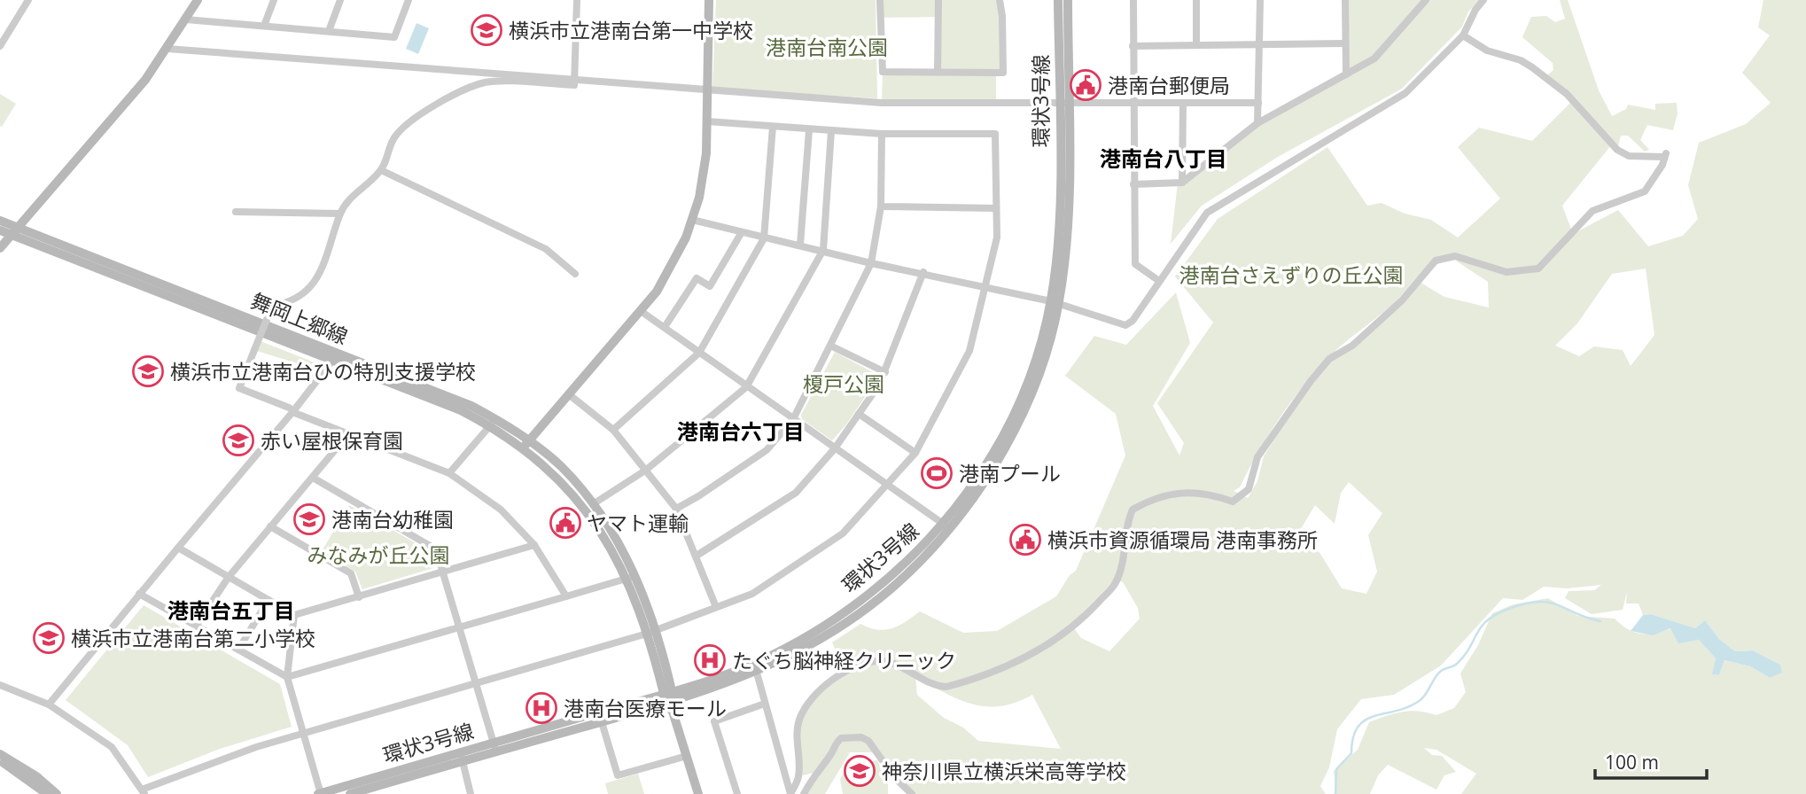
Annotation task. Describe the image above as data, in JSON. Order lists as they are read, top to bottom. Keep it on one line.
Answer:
{"streets":{"street":["環状3号線","舞岡上郷線"]},"crossings":[["環状3号線","舞岡上郷線"]],"districts":["港南台八丁目","港南台六丁目","港南台五丁目"],"parks":["港南台南公園","港南台さえずりの丘公園","榎戸公園","みなみが丘公園"],"places":{"school or university":["横浜市立港南台第一中学校","横浜市立港南台ひの特別支援学校","赤い屋根保育園","港南台幼稚園","横浜市立港南台第二小学校","神奈川県立横浜栄高等学校"],"public building":["港南台郵便局","ヤマト運輸","横浜市資源循環局 港南事務所"],"sports":["港南プール"],"hospital":["たぐち脳神経クリニック","港南台医療モール"]},"scale_bar":"100 m"}
